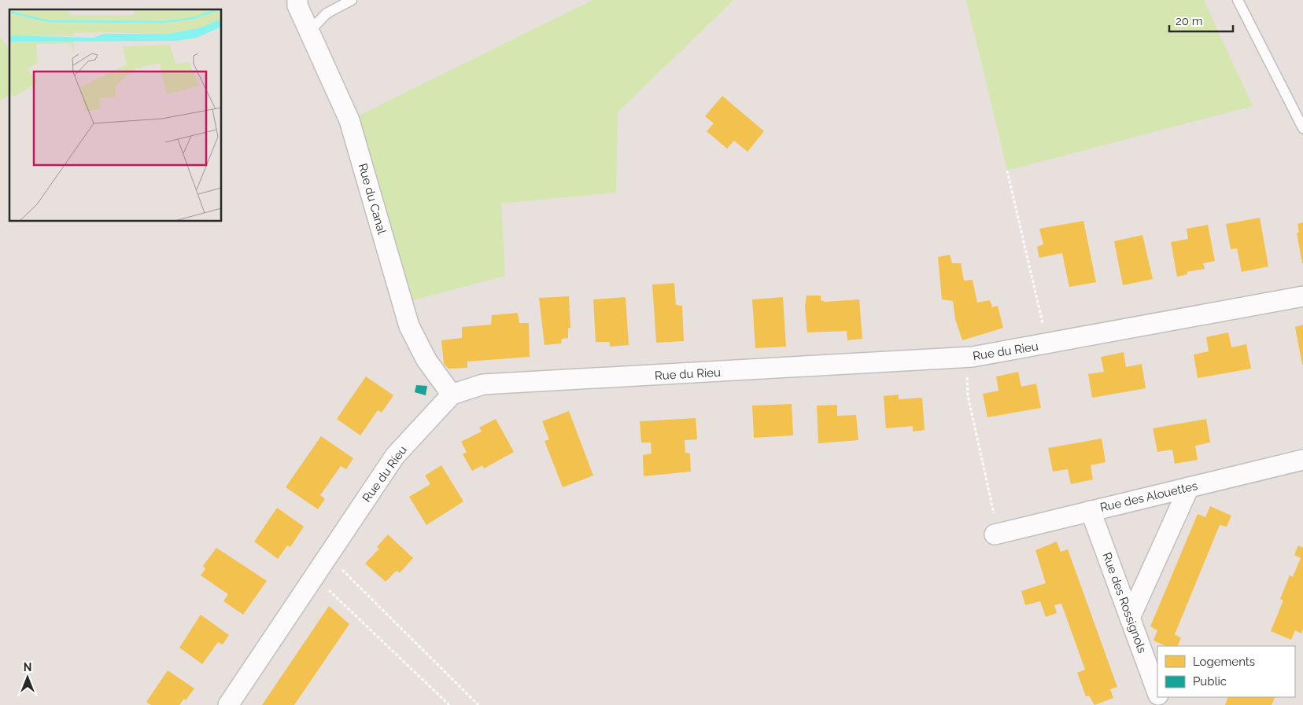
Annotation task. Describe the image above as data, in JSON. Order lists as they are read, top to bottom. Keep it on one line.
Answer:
{"streets":{"street":["Rue du Canal","Rue du Rieu","Rue des Alouettes","Rue des Rossignols"]},"crossings":[["Rue du Canal","Rue du Rieu"],["Rue des Alouettes","Rue des Rossignols"]],"legend":["Logements","Public"],"scale_bar":"20 m","north":"top"}
